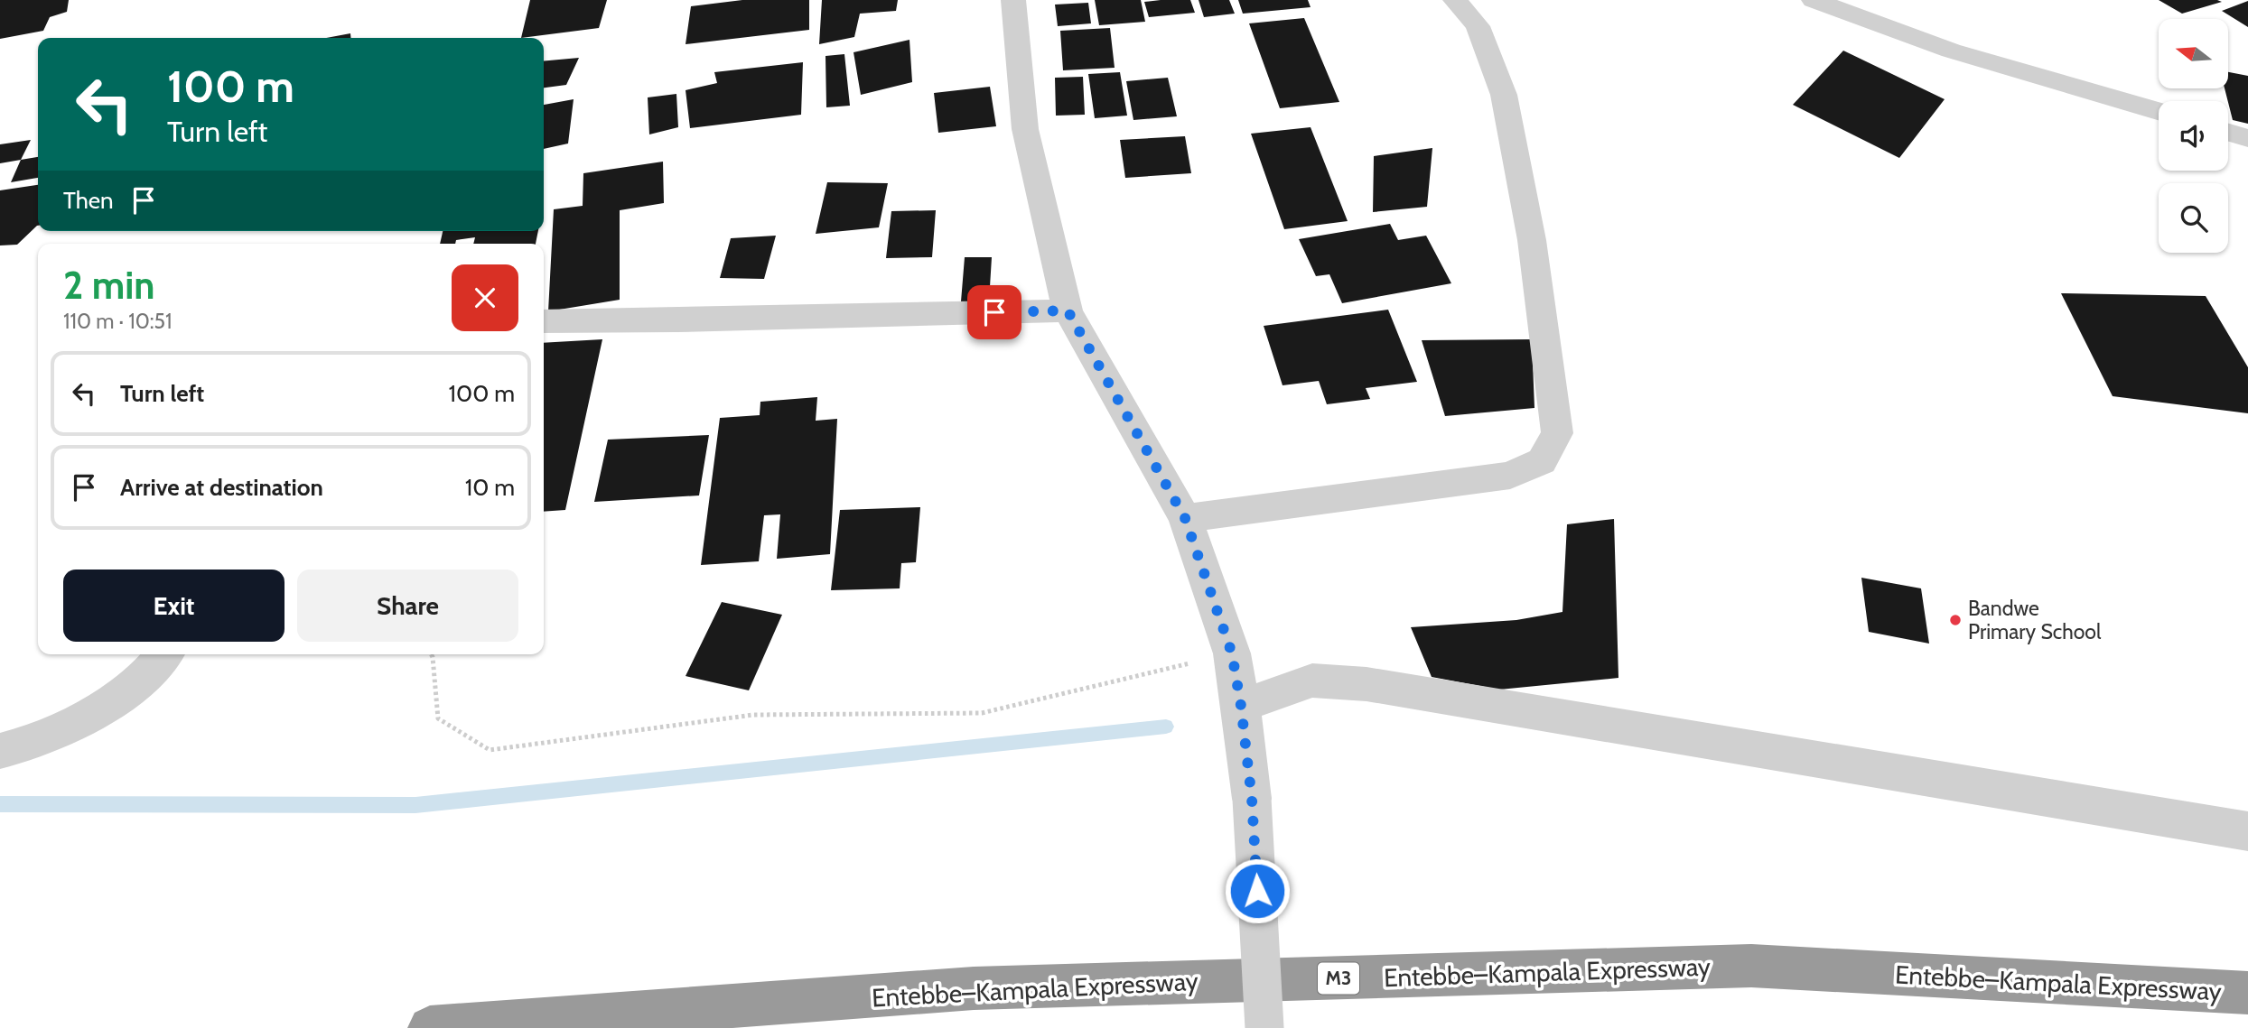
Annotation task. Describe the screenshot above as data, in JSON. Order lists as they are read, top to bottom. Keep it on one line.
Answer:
{"streets":{"highway":["Entebbe–Kampala Expressway","M3"]},"places":["Bandwe Primary School"],"north":"left","page":{"turn":["100 m","Turn left"],"then":"Then","heading":["2 min","110 m · 10:51"],"list":[{"name":"Turn left","value":"100 m"},{"name":"Arrive at destination","value":"10 m"}],"buttons":["Exit","Share"]}}
